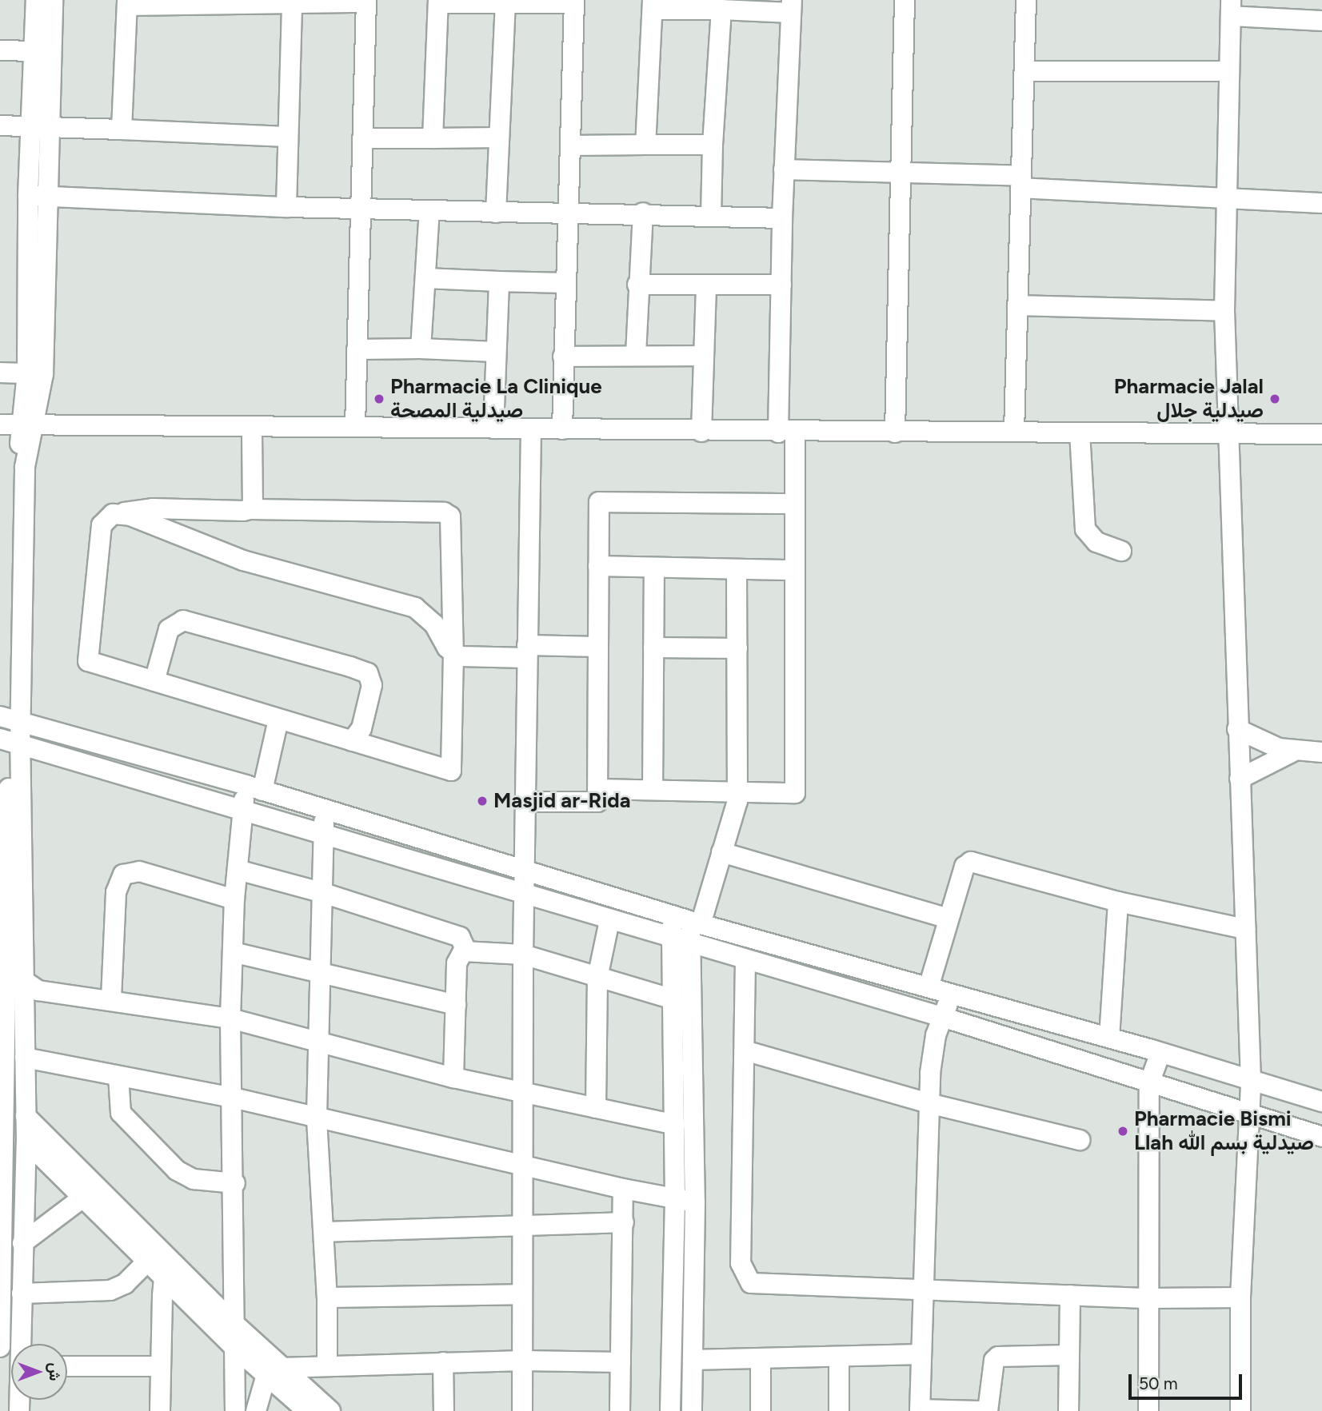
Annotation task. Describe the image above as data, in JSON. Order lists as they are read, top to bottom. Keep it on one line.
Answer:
{"places":["Pharmacie La Clinique صيدلية المصحة","Pharmacie Jalal صيدلية جلال","Masjid ar-Rida","Pharmacie Bismi Llah صيدلية بسم الله"],"scale_bar":"50 m","north":"right"}
